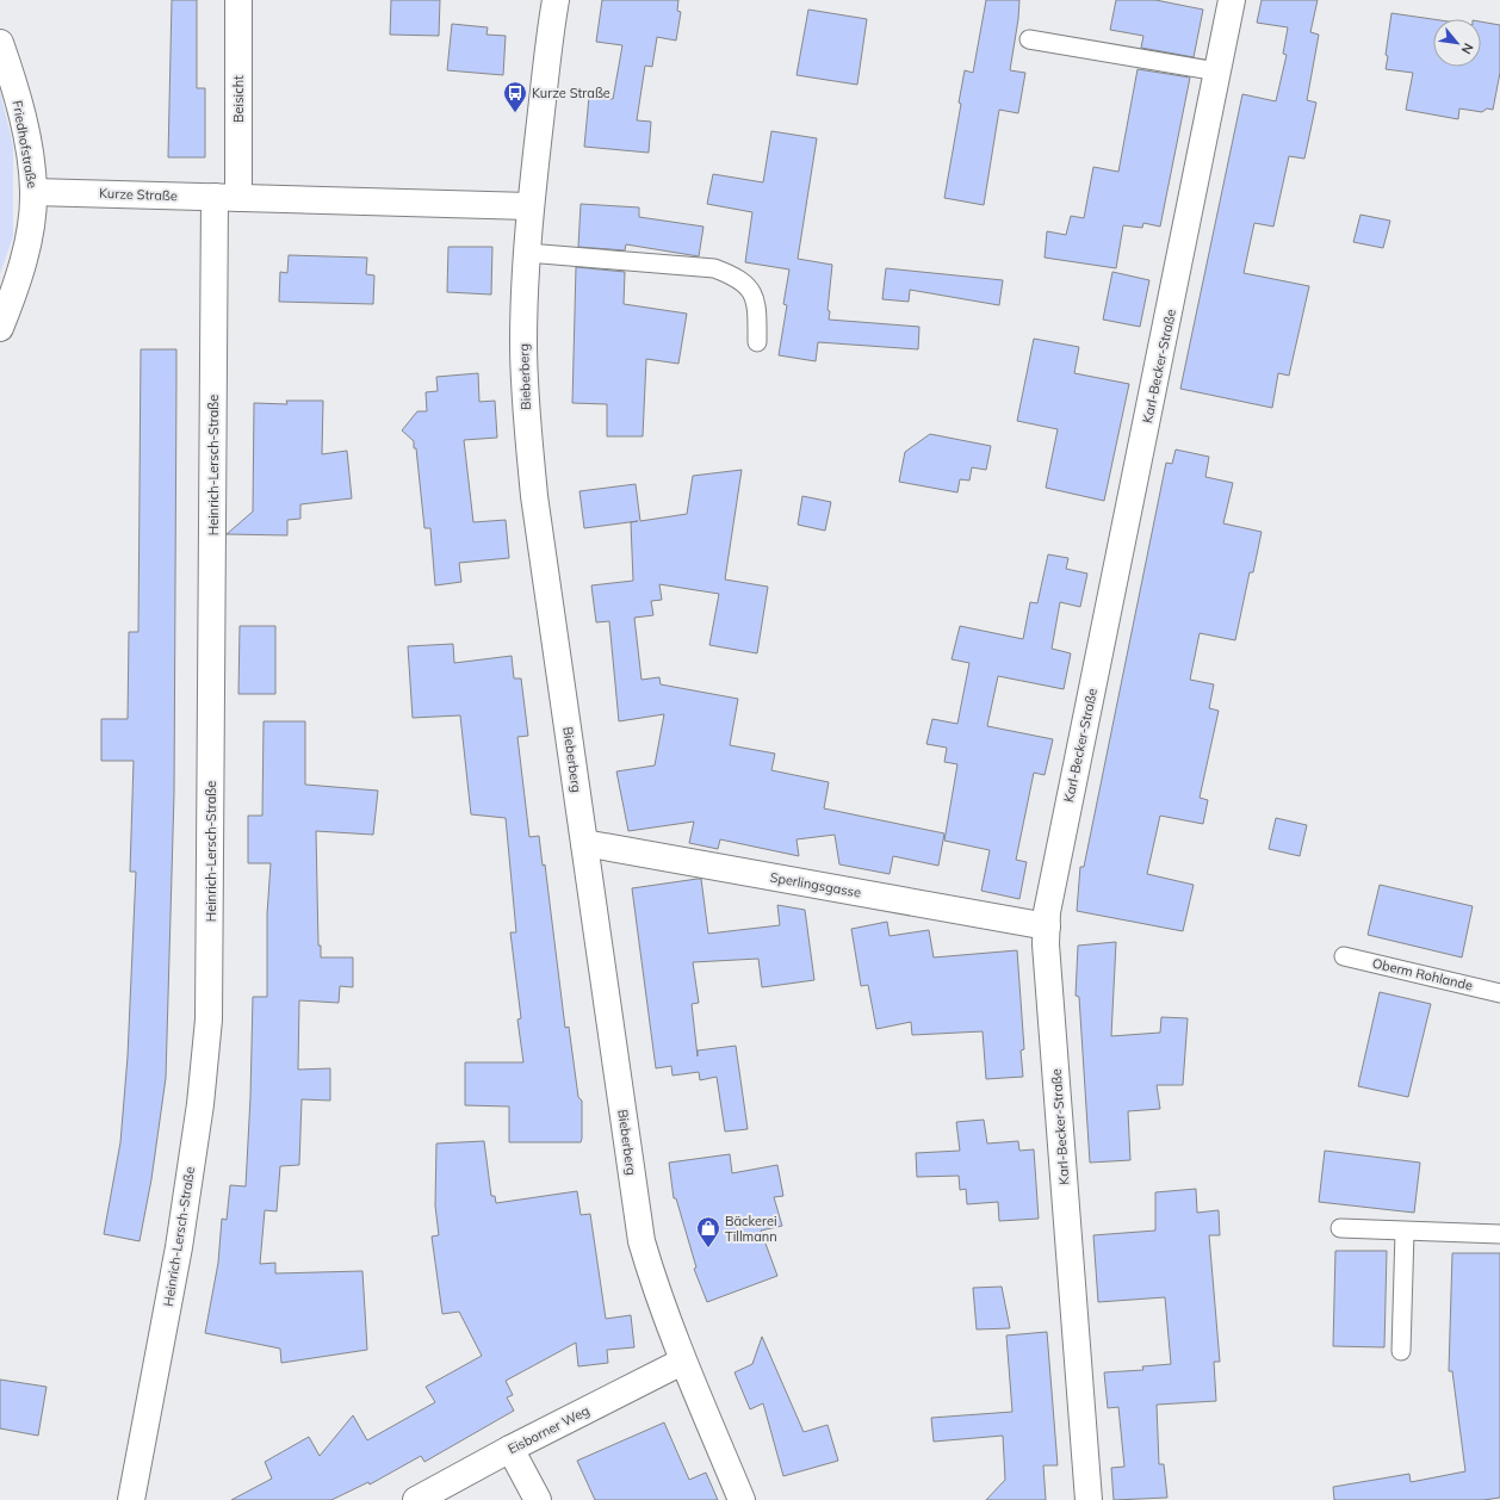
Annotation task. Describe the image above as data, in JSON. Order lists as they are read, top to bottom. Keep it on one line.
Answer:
{"streets":{"street":["Beisicht","Friedhofstraße","Kurze Straße","Karl-Becker-Straße","Bieberberg","Heinrich-Lersch-Straße","Sperlingsgasse","Eisborner Weg"],"lane":["Oberm Rohlande"]},"crossings":[["Beisicht","Kurze Straße"],["Beisicht","Heinrich-Lersch-Straße"],["Friedhofstraße","Kurze Straße"],["Kurze Straße","Bieberberg"],["Kurze Straße","Heinrich-Lersch-Straße"],["Karl-Becker-Straße","Sperlingsgasse"],["Bieberberg","Sperlingsgasse"],["Bieberberg","Eisborner Weg"]],"places":{"bus stop":["Kurze Straße"],"shop":["Bäckerei Tillmann"]},"north":"bottom right"}
